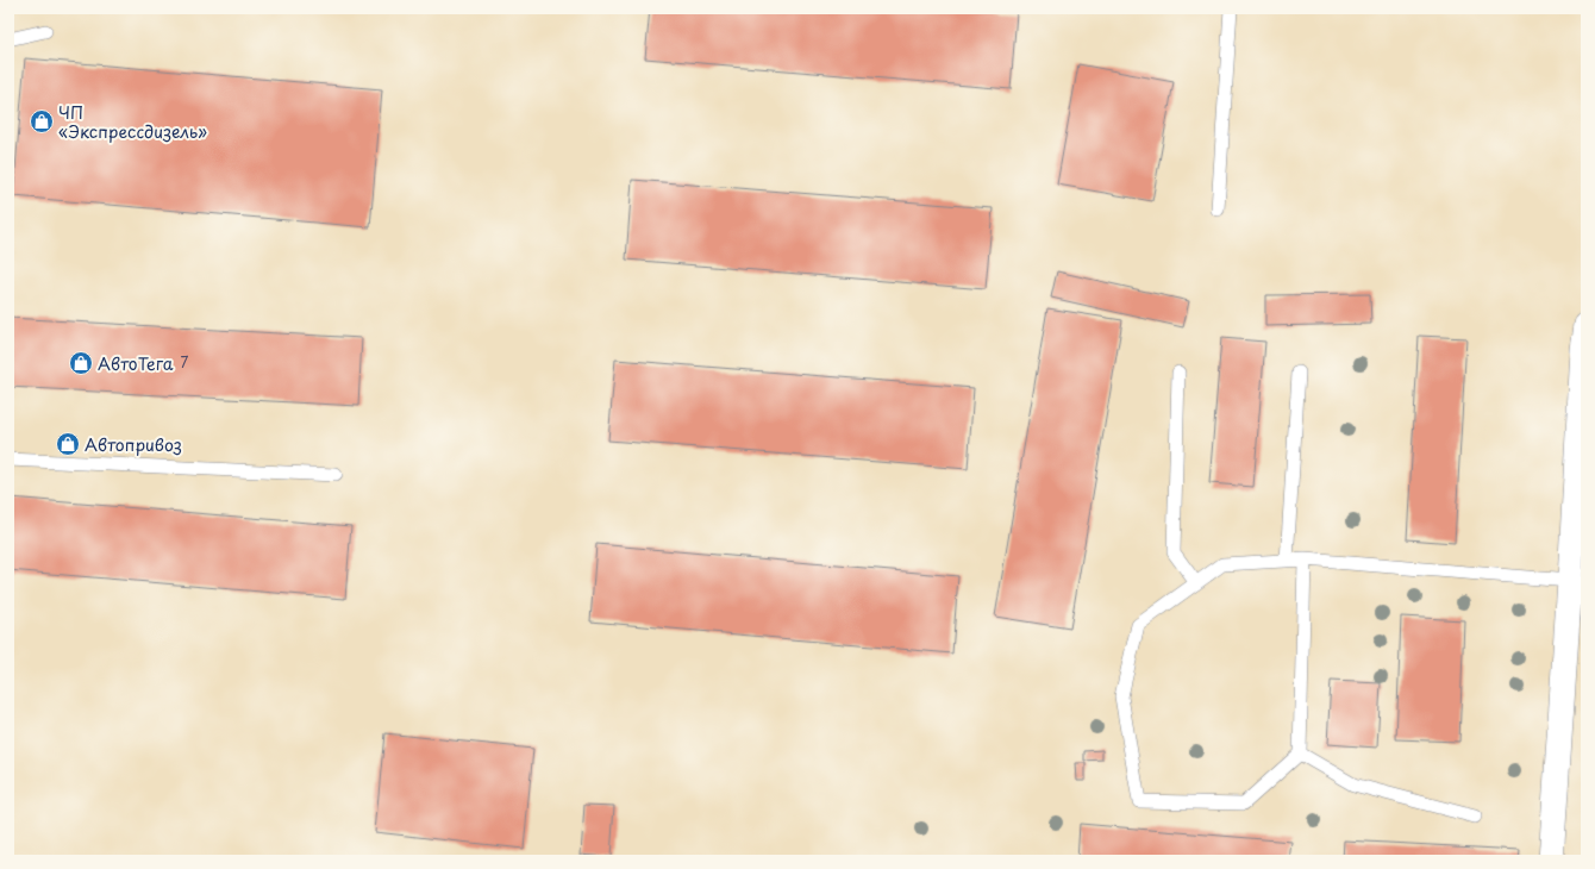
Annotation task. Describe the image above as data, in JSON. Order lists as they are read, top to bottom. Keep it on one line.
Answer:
{"places":{"shop":["ЧП «Экспрессдизель»","АвтоТега","Автопривоз"]},"house_numbers":["7"]}
